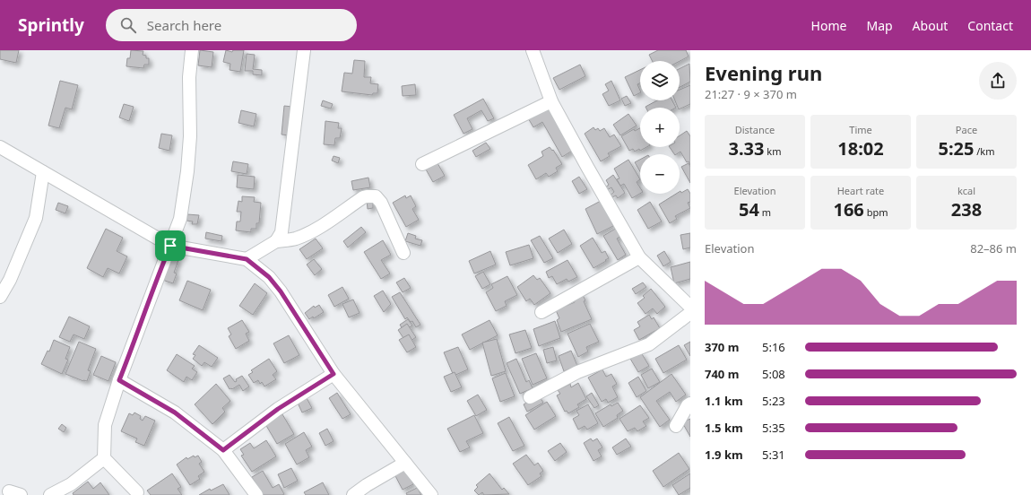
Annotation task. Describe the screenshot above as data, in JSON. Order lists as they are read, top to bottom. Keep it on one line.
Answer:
{"page":{"header":"Sprintly","search":"Search here","nav":["Home","Map","About","Contact"],"heading":["Evening run","21:27 · 9 × 370 m"],"map_buttons":["+","−"],"stats":[["Distance","3.33 km"],["Time","18:02"],["Pace","5:25 /km"],["Elevation","54 m"],["Heart rate","166 bpm"],["kcal","238"]],"chart":["Elevation","82–86 m"],"list":[{"name":"370 m","note":"5:16"},{"name":"740 m","note":"5:08"},{"name":"1.1 km","note":"5:23"},{"name":"1.5 km","note":"5:35"},{"name":"1.9 km","note":"5:31"}]}}
